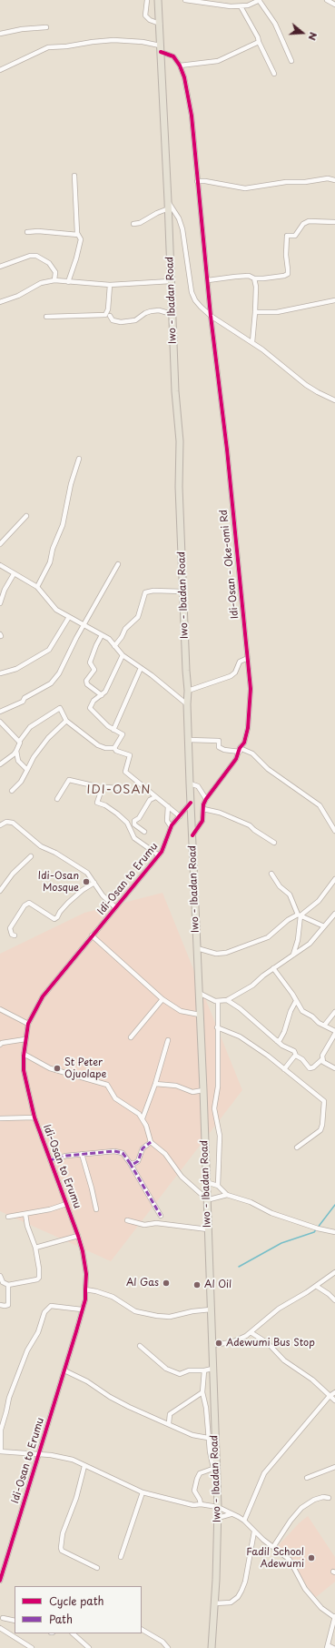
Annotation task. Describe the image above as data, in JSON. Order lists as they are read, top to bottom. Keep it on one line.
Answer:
{"streets":{"main road":["Iwo - Ibadan Road"],"street":["Idi-Osan - Oke-omi Rd","Idi-Osan to Erumu"]},"crossings":[["Iwo - Ibadan Road","Idi-Osan to Erumu"]],"districts":["IDI-OSAN"],"places":["Idi-Osan Mosque","St Peter Ojuolape","Al Gas","Al Oil","Adewumi Bus Stop","Fadil School Adewumi"],"legend":["Cycle path","Path"],"north":"right"}
